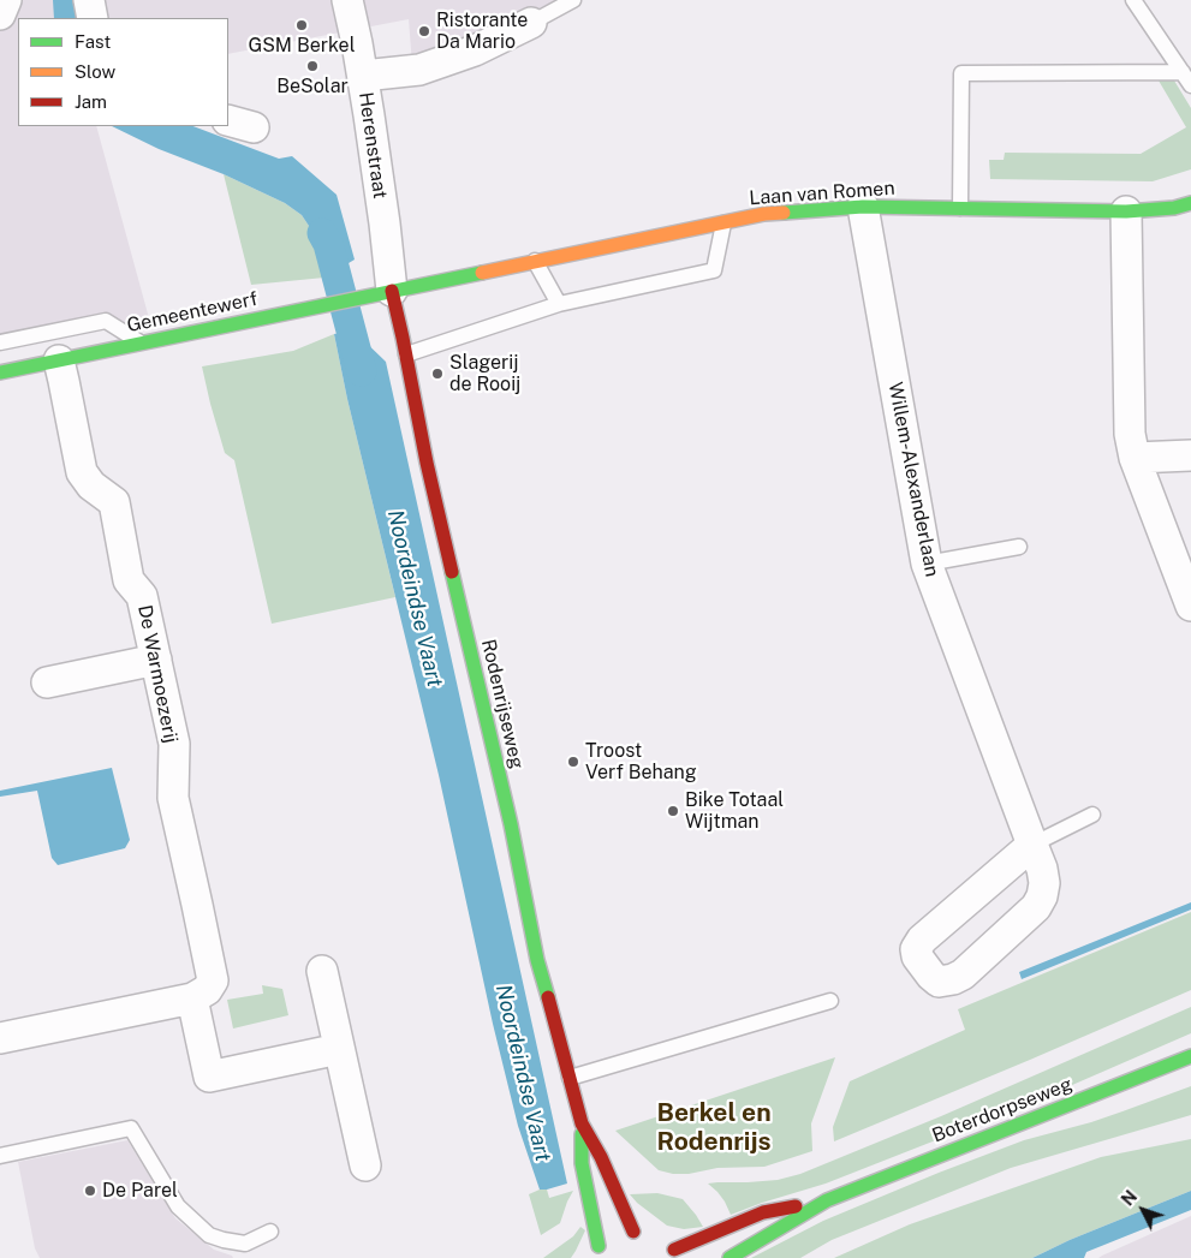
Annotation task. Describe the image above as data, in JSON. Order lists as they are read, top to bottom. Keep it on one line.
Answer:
{"streets":{"street":["Herenstraat","Laan van Romen","Gemeentewerf","Willem-Alexanderlaan","De Warmoezerij","Rodenrijseweg","Boterdorpseweg"]},"crossings":[["Herenstraat","Laan van Romen"],["Herenstraat","Gemeentewerf"],["Herenstraat","Rodenrijseweg"],["Laan van Romen","Gemeentewerf"],["Laan van Romen","Willem-Alexanderlaan"],["Laan van Romen","Rodenrijseweg"],["Gemeentewerf","De Warmoezerij"],["Gemeentewerf","Rodenrijseweg"]],"districts":["Berkel en Rodenrijs"],"water":["Noordeindse Vaart"],"places":["GSM Berkel","Ristorante Da Mario","BeSolar","Slagerij de Rooij","Troost Verf Behang","Bike Totaal Wijtman","De Parel"],"legend":["Fast","Slow","Jam"],"north":"top left"}
